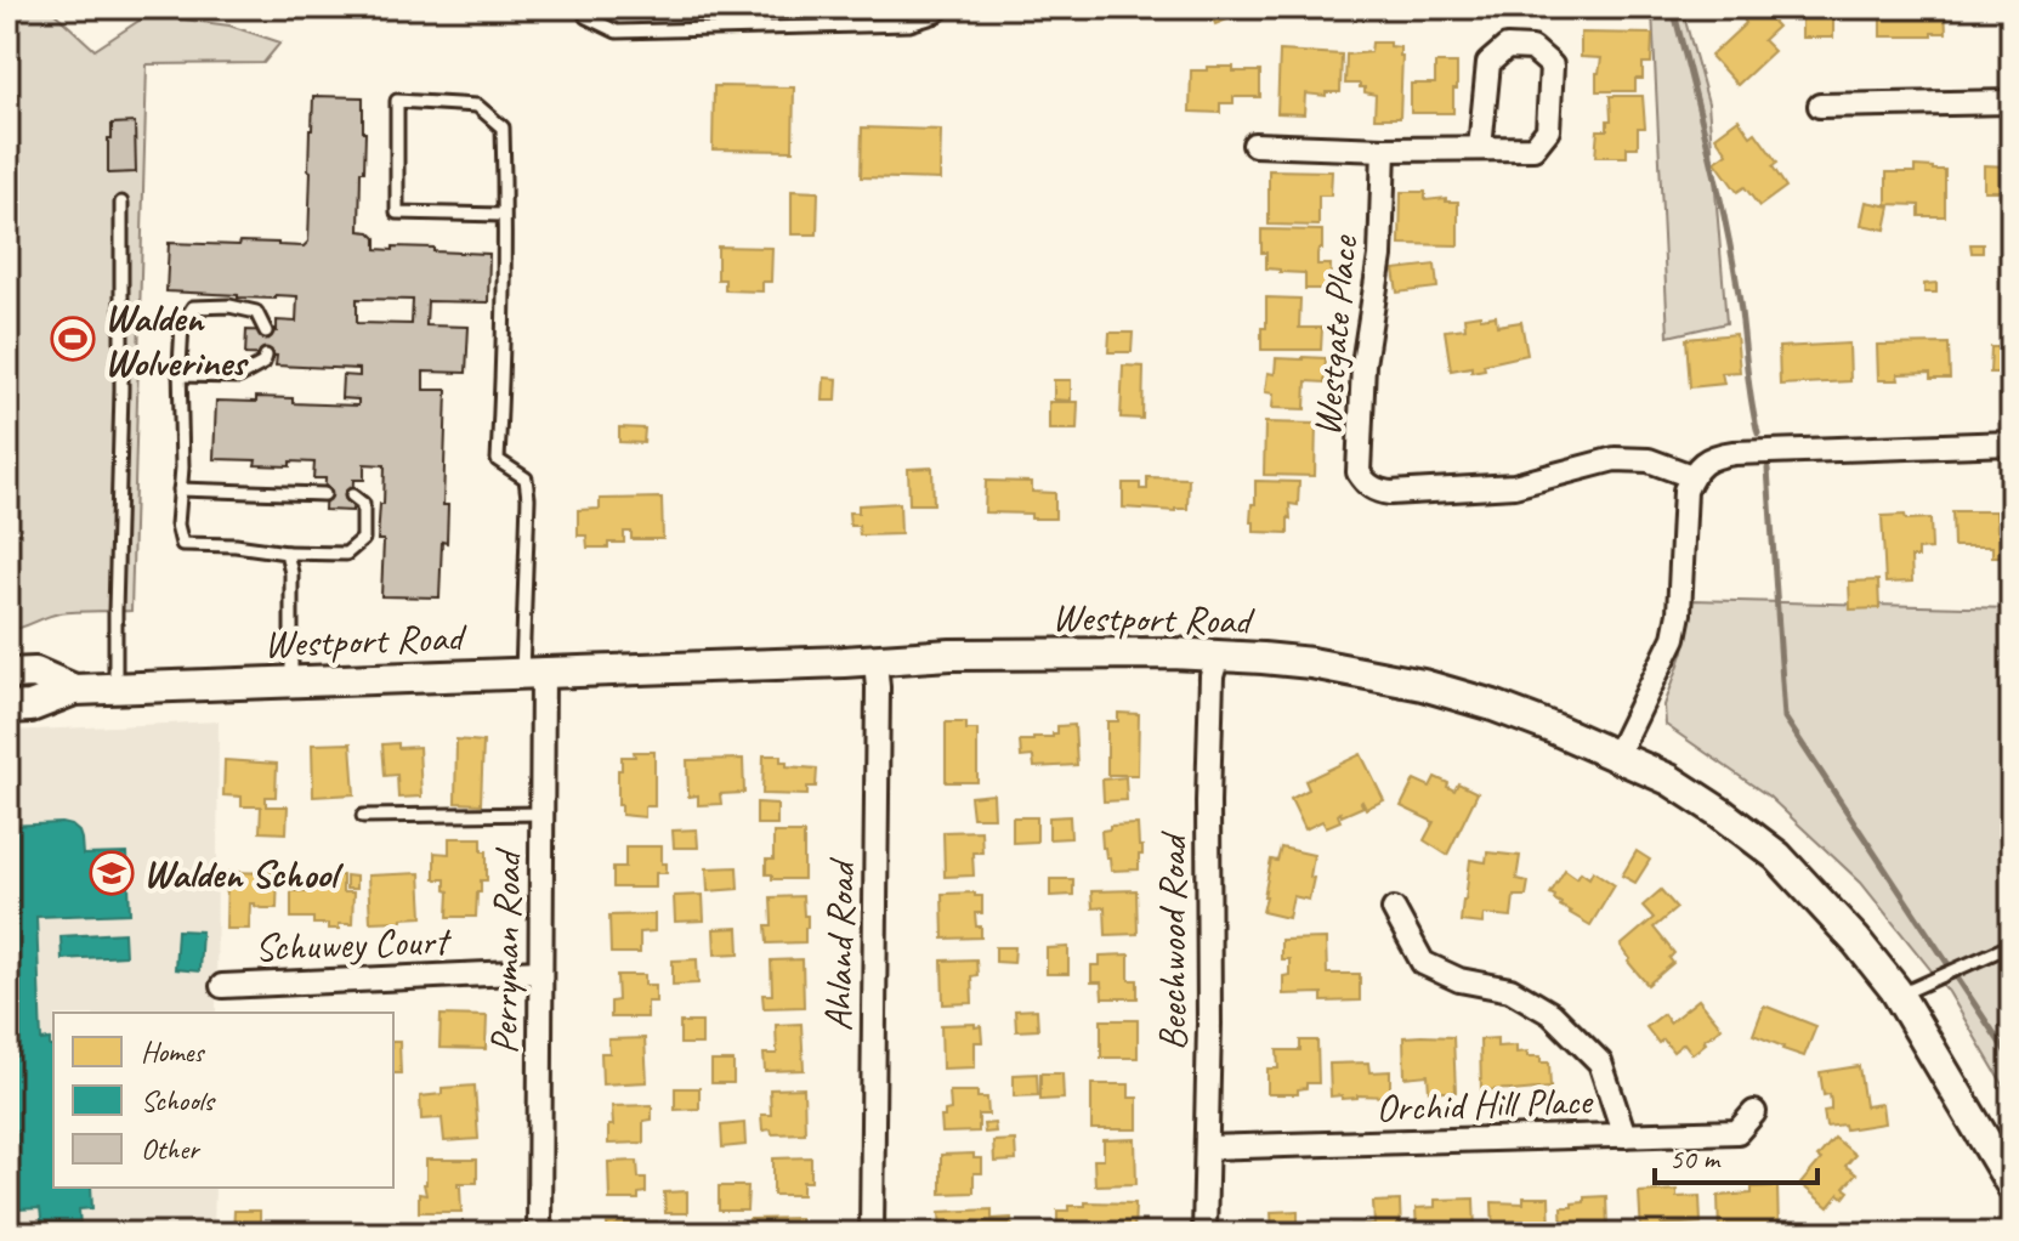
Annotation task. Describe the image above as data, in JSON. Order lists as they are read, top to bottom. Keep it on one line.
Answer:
{"streets":{"main road":["Westport Road"],"street":["Westgate Place","Schuwey Court","Beechwood Road","Ahland Road","Perryman Road","Orchid Hill Place"]},"crossings":[["Westport Road","Beechwood Road"],["Westport Road","Ahland Road"],["Westport Road","Perryman Road"],["Schuwey Court","Perryman Road"],["Beechwood Road","Orchid Hill Place"]],"places":{"sports":["Walden Wolverines"],"school or university":["Walden School"]},"legend":["Homes","Schools","Other"],"scale_bar":"50 m"}
